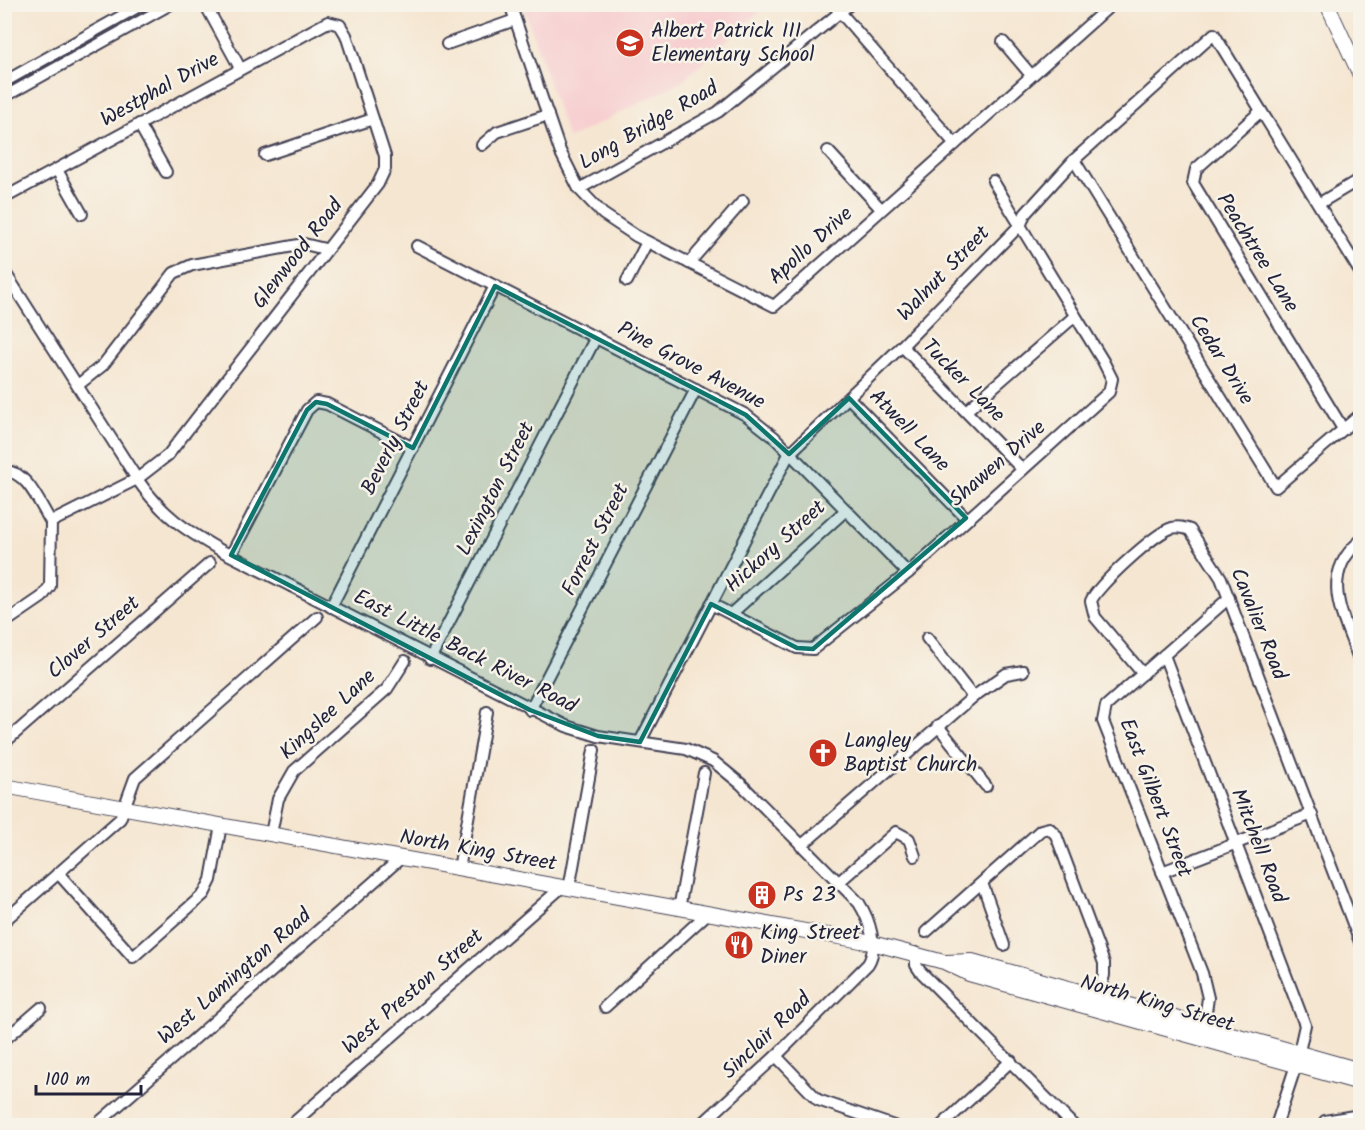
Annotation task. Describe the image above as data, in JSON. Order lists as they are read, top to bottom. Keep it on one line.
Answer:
{"streets":{"main road":["North King Street"],"street":["Westphal Drive","Long Bridge Road","Apollo Drive","Peachtree Lane","Glenwood Road","Walnut Street","Cedar Drive","Pine Grove Avenue","Tucker Lane","Atwell Lane","Beverly Street","Shawen Drive","Lexington Street","Forrest Street","Hickory Street","Cavalier Road","Clover Street","East Little Back River Road","Kingslee Lane","East Gilbert Street","Mitchell Road","West Lamington Road","West Preston Street","Sinclair Road"]},"crossings":[["Westphal Drive","Glenwood Road"],["Long Bridge Road","Apollo Drive"],["Peachtree Lane","Walnut Street"],["Peachtree Lane","Cedar Drive"],["Glenwood Road","East Little Back River Road"],["Walnut Street","Cedar Drive"],["Walnut Street","Pine Grove Avenue"],["Walnut Street","Tucker Lane"],["Walnut Street","Atwell Lane"],["Walnut Street","Shawen Drive"],["Walnut Street","East Little Back River Road"],["Pine Grove Avenue","Beverly Street"],["Pine Grove Avenue","Shawen Drive"],["Pine Grove Avenue","Lexington Street"],["Pine Grove Avenue","Forrest Street"],["Pine Grove Avenue","Hickory Street"],["Tucker Lane","Shawen Drive"],["Atwell Lane","Shawen Drive"],["Beverly Street","East Little Back River Road"],["Shawen Drive","Hickory Street"],["Lexington Street","East Little Back River Road"],["Forrest Street","East Little Back River Road"],["Cavalier Road","East Gilbert Street"],["East Little Back River Road","North King Street"],["East Little Back River Road","Sinclair Road"],["Kingslee Lane","North King Street"],["East Gilbert Street","Mitchell Road"],["East Gilbert Street","North King Street"],["Mitchell Road","North King Street"],["North King Street","West Lamington Road"],["North King Street","West Preston Street"],["North King Street","Sinclair Road"]],"places":{"school or university":["Albert Patrick III Elementary School"],"church":["Langley Baptist Church"],"building":["Ps 23"],"restaurant":["King Street Diner"]},"scale_bar":"100 m"}
